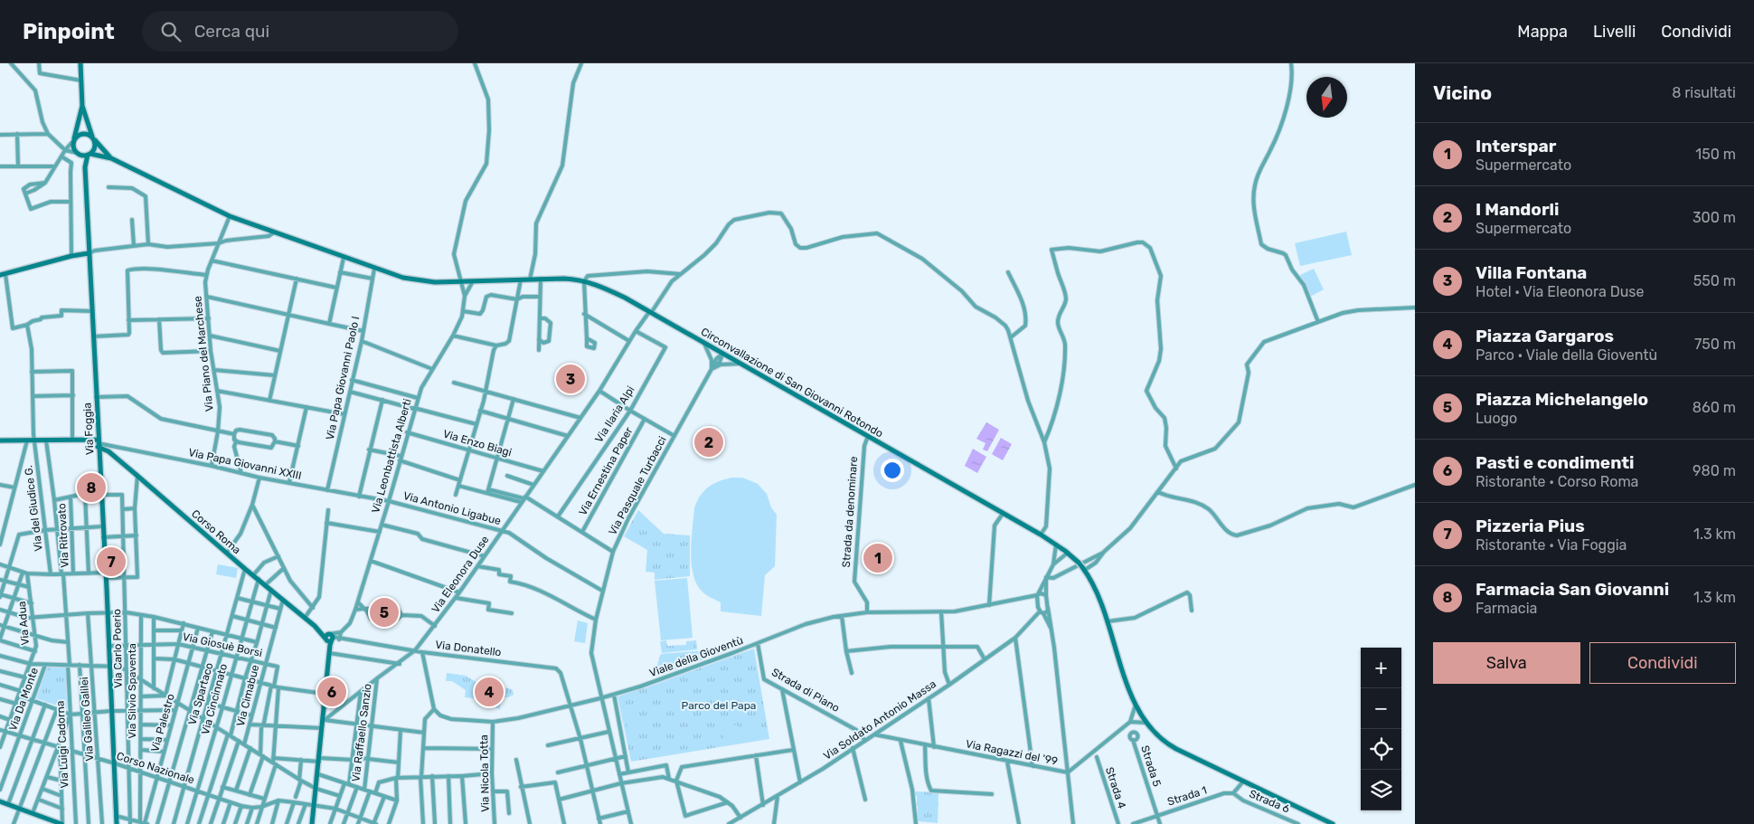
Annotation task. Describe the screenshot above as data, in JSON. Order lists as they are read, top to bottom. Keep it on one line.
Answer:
{"streets":{"main road":["Circonvallazione di San Giovanni Rotondo","Via Foggia","Corso Roma"],"street":["Via Piano del Marchese","Via Papa Giovanni Paolo I","Via Ilaria Alpi","Via Enzo Biagi","Via Leonbattista Alberti","Via Papa Giovanni XXIII","Via Ernestina Paper","Via Pasquale Turbacci","Via del Giudice G.","Via Antonio Ligabue","Strada da denominare","Via Ritrovato","Via Eleonora Duse","Via Adua","Via Giosuè Borsi","Via Carlo Poerio","Via Donatello","Viale della Gioventù","Strada di Piano","Via Silvio Spaventa","Via Spartaco","Via Cimabue","Via Da Monte","Via Cincinnato","Via Galileo Galilei","Via Soldato Antonio Massa","Via Palestro","Via Raffaello Sanzio","Via Luigi Cadorna","Via Ragazzi del '99","Strada 5","Corso Nazionale","Via Nicola Totta","Strada 4","Strada 1","Strada 6"]},"crossings":[["Via Piano del Marchese","Circonvallazione di San Giovanni Rotondo"],["Via Piano del Marchese","Via Papa Giovanni XXIII"],["Via Papa Giovanni Paolo I","Circonvallazione di San Giovanni Rotondo"],["Via Papa Giovanni Paolo I","Via Papa Giovanni XXIII"],["Circonvallazione di San Giovanni Rotondo","Via Foggia"],["Circonvallazione di San Giovanni Rotondo","Via Leonbattista Alberti"],["Circonvallazione di San Giovanni Rotondo","Via Pasquale Turbacci"],["Circonvallazione di San Giovanni Rotondo","Strada da denominare"],["Circonvallazione di San Giovanni Rotondo","Via Eleonora Duse"],["Via Ilaria Alpi","Via Eleonora Duse"],["Via Foggia","Via Papa Giovanni XXIII"],["Via Foggia","Corso Roma"],["Via Foggia","Via Giosuè Borsi"],["Via Foggia","Corso Nazionale"],["Via Enzo Biagi","Via Leonbattista Alberti"],["Via Enzo Biagi","Via Eleonora Duse"],["Via Leonbattista Alberti","Via Papa Giovanni XXIII"],["Via Leonbattista Alberti","Via Antonio Ligabue"],["Via Leonbattista Alberti","Via Donatello"],["Via Papa Giovanni XXIII","Via Antonio Ligabue"],["Via Papa Giovanni XXIII","Corso Roma"],["Via Pasquale Turbacci","Via Antonio Ligabue"],["Via Pasquale Turbacci","Viale della Gioventù"],["Via Antonio Ligabue","Via Eleonora Duse"],["Strada da denominare","Viale della Gioventù"],["Corso Roma","Via Spartaco"],["Corso Roma","Via Cimabue"],["Corso Roma","Via Cincinnato"],["Via Eleonora Duse","Via Donatello"],["Via Eleonora Duse","Via Raffaello Sanzio"],["Via Adua","Corso Nazionale"],["Via Giosuè Borsi","Via Carlo Poerio"],["Via Giosuè Borsi","Via Silvio Spaventa"],["Via Giosuè Borsi","Via Spartaco"],["Via Giosuè Borsi","Via Cimabue"],["Via Giosuè Borsi","Via Cincinnato"],["Via Giosuè Borsi","Via Palestro"],["Via Carlo Poerio","Corso Nazionale"],["Via Donatello","Viale della Gioventù"],["Viale della Gioventù","Strada di Piano"],["Viale della Gioventù","Via Nicola Totta"],["Strada di Piano","Via Soldato Antonio Massa"],["Via Silvio Spaventa","Via Palestro"],["Via Silvio Spaventa","Corso Nazionale"],["Via Spartaco","Corso Nazionale"],["Via Da Monte","Corso Nazionale"],["Via Cincinnato","Corso Nazionale"],["Via Galileo Galilei","Corso Nazionale"],["Via Soldato Antonio Massa","Via Ragazzi del '99"],["Via Palestro","Corso Nazionale"],["Via Luigi Cadorna","Corso Nazionale"],["Strada 5","Strada 1"],["Strada 1","Strada 6"]],"parks":["Parco del Papa"],"north":"bottom","page":{"header":"Pinpoint","search":"Cerca qui","nav":["Mappa","Livelli","Condividi"],"heading":["Vicino","8 risultati"],"list":[{"mark":"1","name":"Interspar","note":"Supermercato","value":"150 m"},{"mark":"2","name":"I Mandorli","note":"Supermercato","value":"300 m"},{"mark":"3","name":"Villa Fontana","note":"Hotel · Via Eleonora Duse","value":"550 m"},{"mark":"4","name":"Piazza Gargaros","note":"Parco · Viale della Gioventù","value":"750 m"},{"mark":"5","name":"Piazza Michelangelo","note":"Luogo","value":"860 m"},{"mark":"6","name":"Pasti e condimenti","note":"Ristorante · Corso Roma","value":"980 m"},{"mark":"7","name":"Pizzeria Pius","note":"Ristorante · Via Foggia","value":"1.3 km"},{"mark":"8","name":"Farmacia San Giovanni","note":"Farmacia","value":"1.3 km"}],"pins":["3","2","8","1","7","5","4","6"],"buttons":["Salva","Condividi"],"map_buttons":["+","−"]}}
